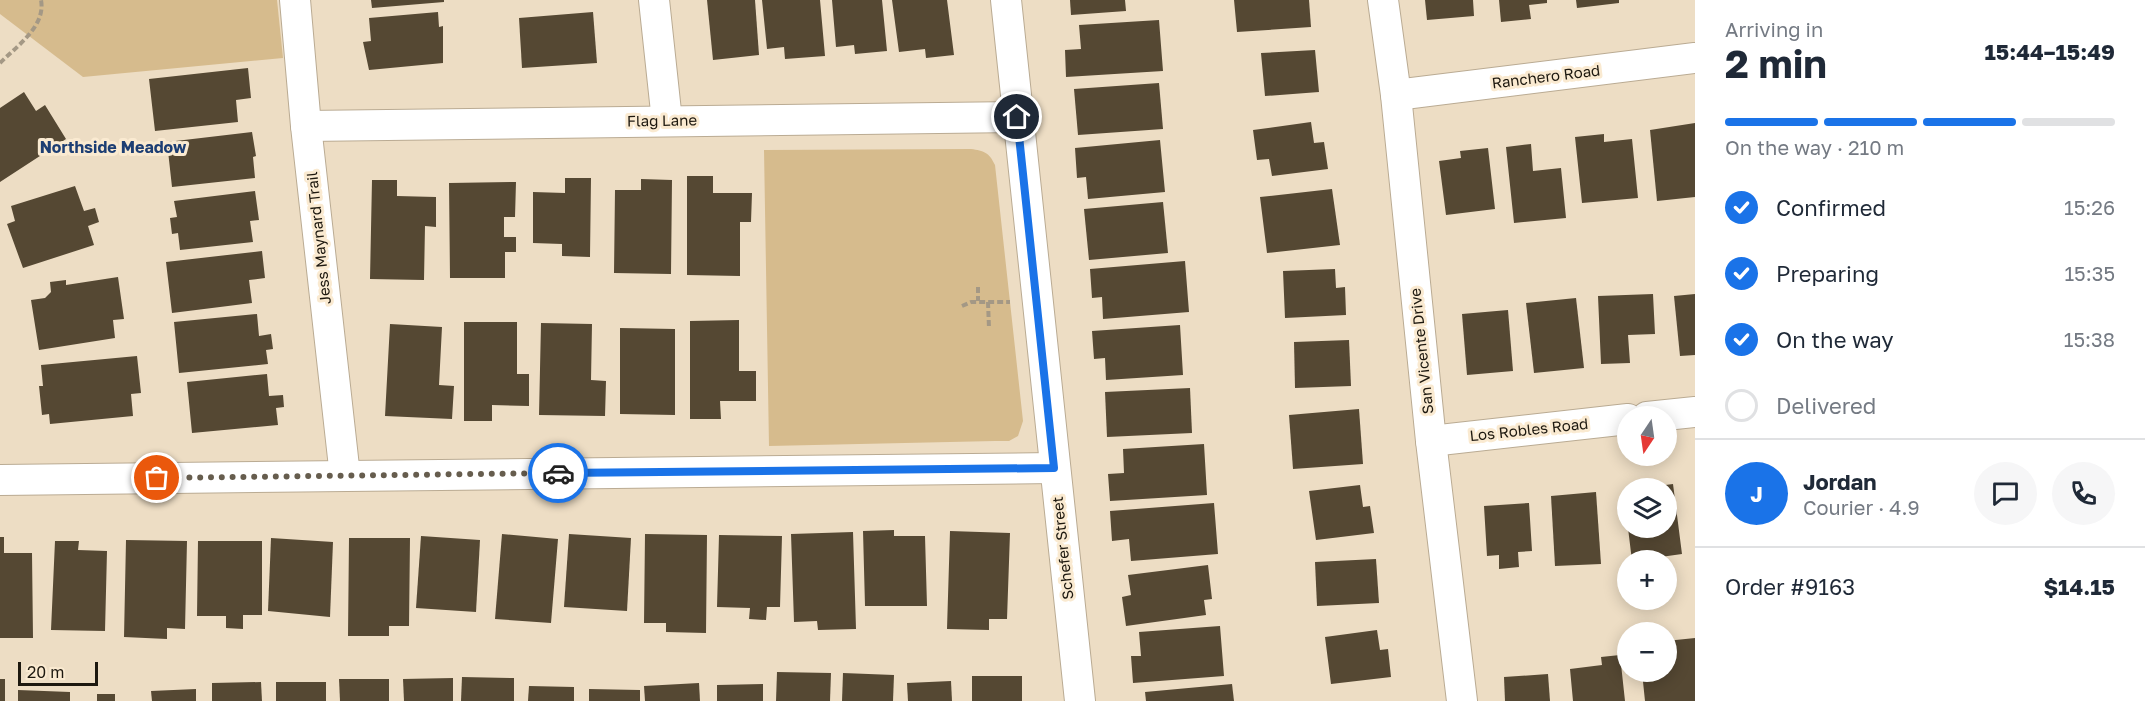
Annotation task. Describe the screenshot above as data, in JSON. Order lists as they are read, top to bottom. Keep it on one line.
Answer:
{"streets":{"street":["Ranchero Road","Flag Lane","Jess Maynard Trail","San Vicente Drive","Los Robles Road","Schefer Street"]},"crossings":[["Ranchero Road","San Vicente Drive"],["Flag Lane","Jess Maynard Trail"],["Flag Lane","Schefer Street"],["San Vicente Drive","Los Robles Road"]],"districts":["Northside Meadow"],"scale_bar":"20 m","north":"bottom","page":{"heading":["2 min","Arriving in","15:44–15:49"],"panel":["Jordan","Courier · 4.9","Order #9163","$14.15"],"bar":"On the way · 210 m","list":[["Confirmed","15:26"],["Preparing","15:35"],["On the way","15:38"],"Delivered"],"map_buttons":["+","−"],"round":"J","scale":"20 m"}}
